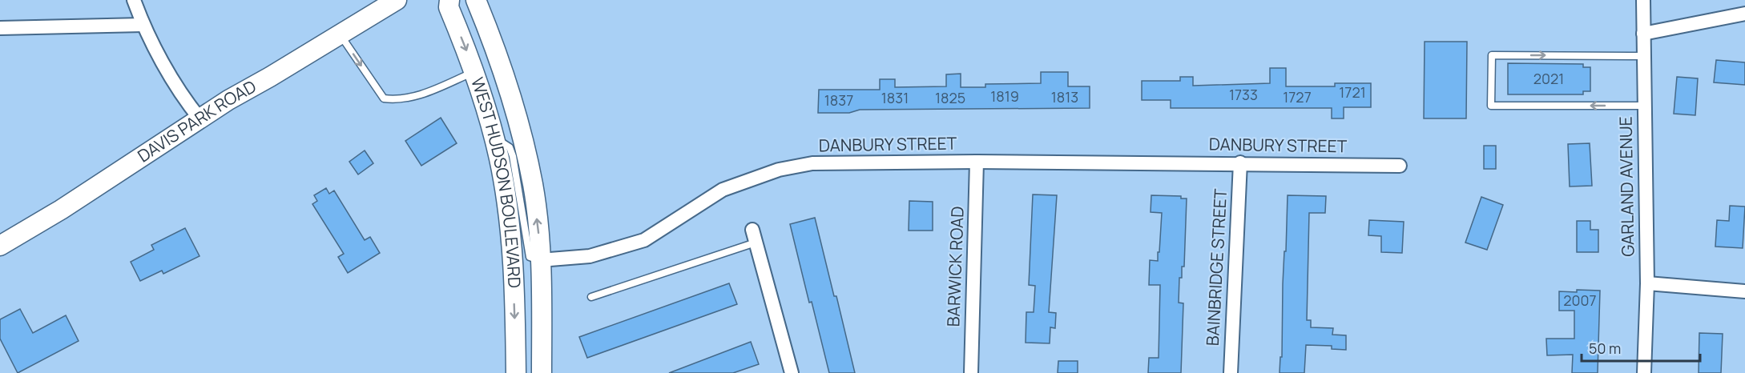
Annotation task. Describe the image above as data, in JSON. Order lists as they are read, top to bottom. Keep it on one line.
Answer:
{"streets":{"main road":["DAVIS PARK ROAD","WEST HUDSON BOULEVARD"],"street":["DANBURY STREET","GARLAND AVENUE","BARWICK ROAD","BAINBRIDGE STREET"]},"crossings":[["DANBURY STREET","WEST HUDSON BOULEVARD"],["DANBURY STREET","BARWICK ROAD"],["DANBURY STREET","BAINBRIDGE STREET"]],"house_numbers":["2021","1721","1733","1819","1813","1727","1831","1825","1837","2007"],"scale_bar":"50 m"}
